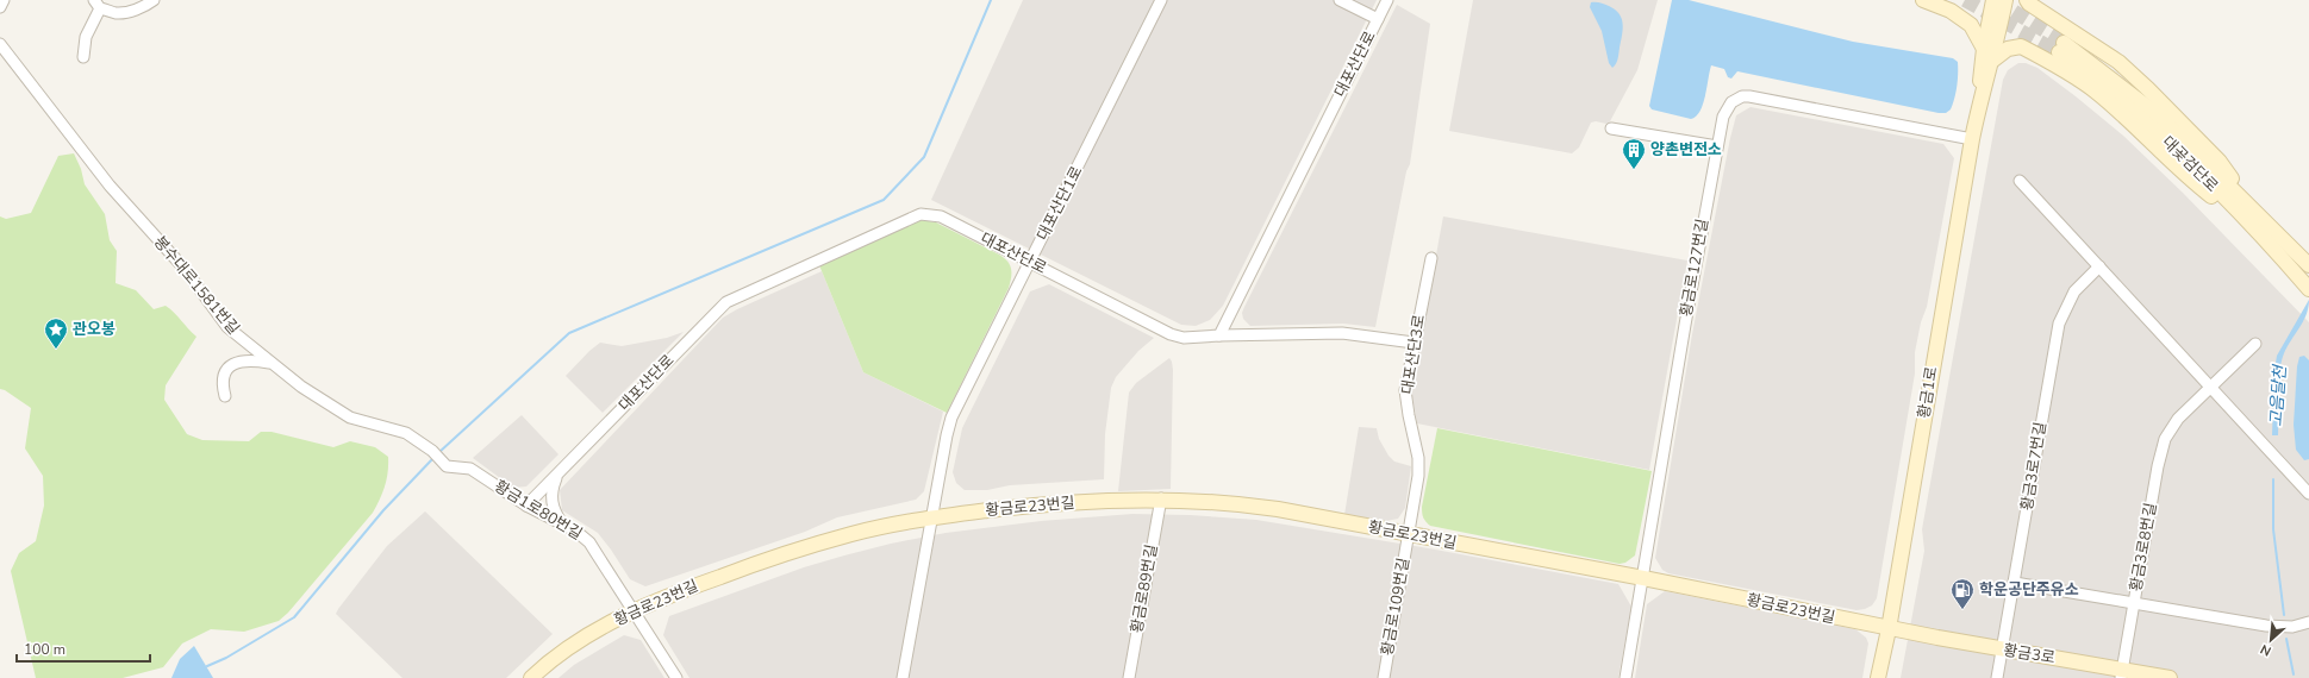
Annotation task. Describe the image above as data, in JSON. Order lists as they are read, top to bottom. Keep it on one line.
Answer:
{"streets":{"street":["대포산단로","대곶검단로","대포산단1로","황금로127번길","봉수대로1581번길","대포산단3로","황금1로","황금3로7번길","황금로23번길","황금1로80번길","황금3로8번길","황금로89번길","황금로109번길","황금3로"]},"crossings":[["대포산단로","대포산단1로"],["대포산단로","황금1로80번길"],["대포산단1로","황금로23번길"],["황금로127번길","황금1로"],["황금로127번길","황금로23번길"],["봉수대로1581번길","황금1로80번길"],["대포산단3로","황금로23번길"],["대포산단3로","황금로109번길"],["황금1로","황금로23번길"],["황금1로","황금3로"],["황금3로7번길","황금3로"],["황금로23번길","황금1로80번길"],["황금로23번길","황금로89번길"],["황금로23번길","황금로109번길"],["황금로23번길","황금3로"]],"water":["고음달천"],"places":{"building":["양촌변전소"],"place":["관오봉"],"fuel station":["학운공단주유소"]},"scale_bar":"100 m","north":"bottom left"}
